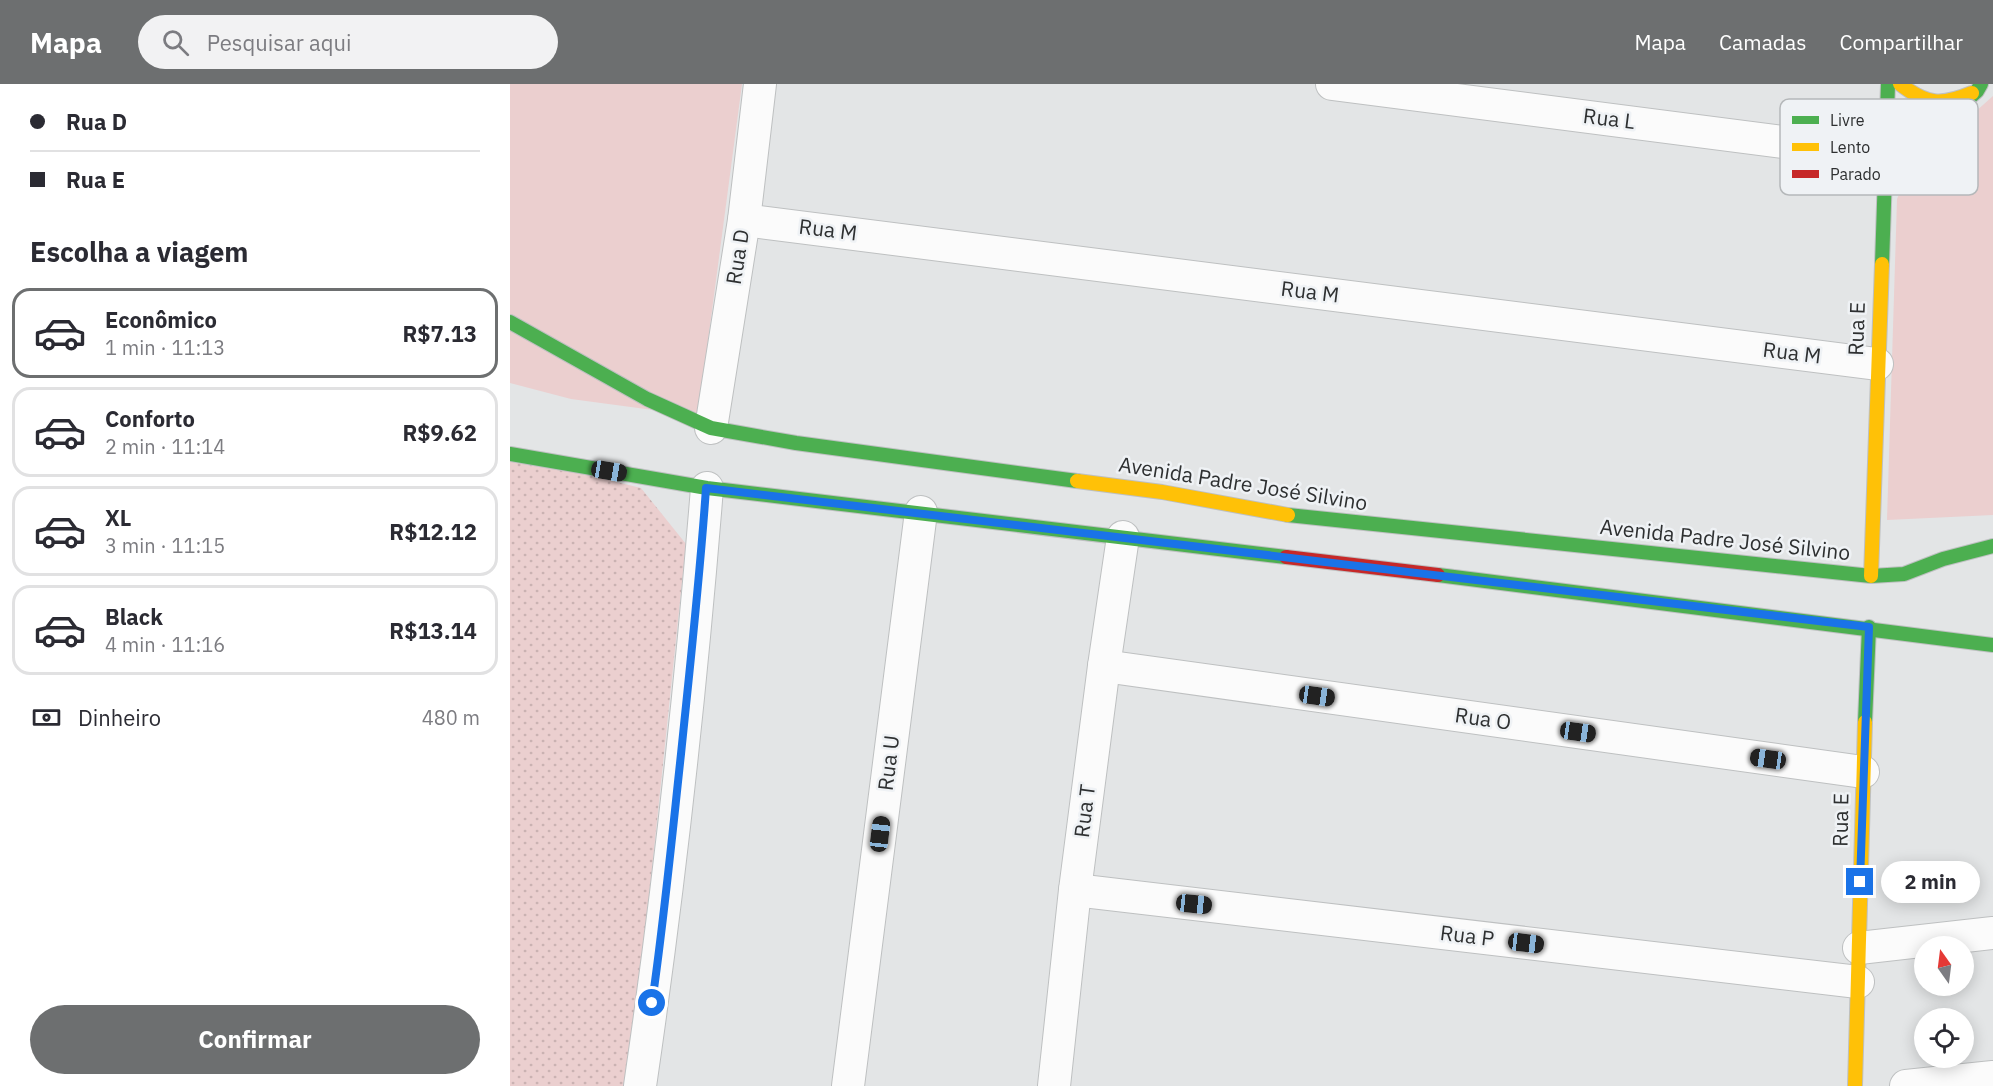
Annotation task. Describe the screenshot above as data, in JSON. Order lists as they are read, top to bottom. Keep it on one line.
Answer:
{"streets":{"main road":["Rua E","Avenida Padre José Silvino"],"street":["Rua L","Rua M","Rua D","Rua O","Rua U","Rua T","Rua P"]},"crossings":[["Rua M","Rua D"],["Rua M","Rua E"],["Rua D","Avenida Padre José Silvino"],["Rua E","Avenida Padre José Silvino"],["Rua E","Rua O"],["Rua E","Rua P"],["Rua O","Rua T"],["Rua T","Rua P"]],"legend":["Livre","Lento","Parado"],"north":"top","page":{"header":"Mapa","search":"Pesquisar aqui","nav":["Mapa","Camadas","Compartilhar"],"banner":["Rua D","Rua E"],"heading":"Escolha a viagem","list":[{"name":"Econômico","note":"1 min · 11:13","value":"R$7.13"},{"name":"Conforto","note":"2 min · 11:14","value":"R$9.62"},{"name":"XL","note":"3 min · 11:15","value":"R$12.12"},{"name":"Black","note":"4 min · 11:16","value":"R$13.14"}],"pay":["Dinheiro","480 m"],"bubble":"2 min","buttons":"Confirmar"}}
